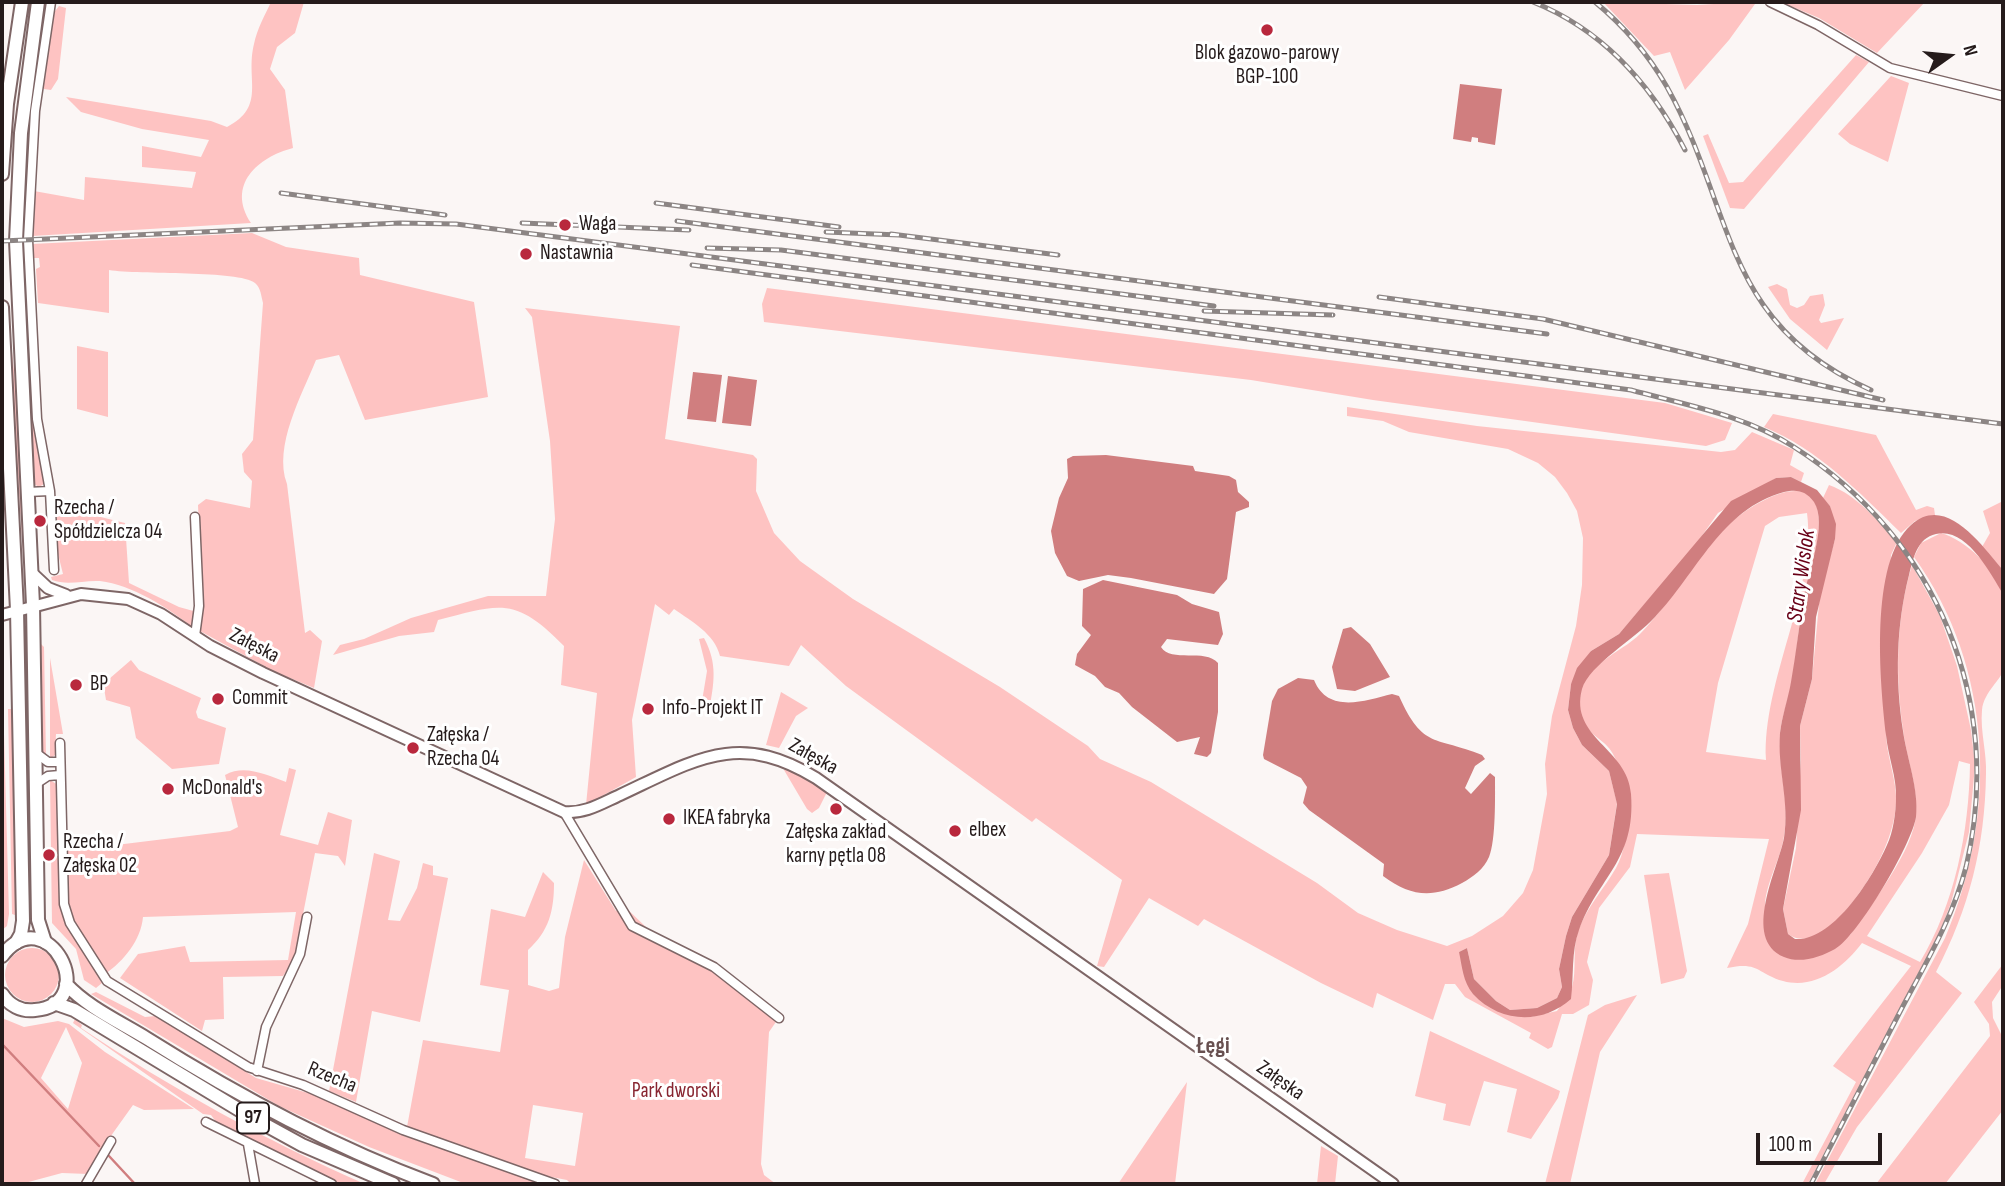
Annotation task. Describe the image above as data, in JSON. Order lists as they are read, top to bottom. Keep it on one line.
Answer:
{"streets":{"main road":["97"],"street":["Załęska","Rzecha"]},"districts":["Łęgi"],"water":["Stary Wislok"],"parks":["Park dworski"],"places":["Blok gazowo-parowy BGP-100","Waga","Nastawnia","Rzecha / Spółdzielcza 04","BP","Commit","Info-Projekt IT","Załęska / Rzecha 04","McDonald's","Załęska zakład karny pętla 08","IKEA fabryka","elbex","Rzecha / Załęska 02"],"scale_bar":"100 m","north":"right"}
